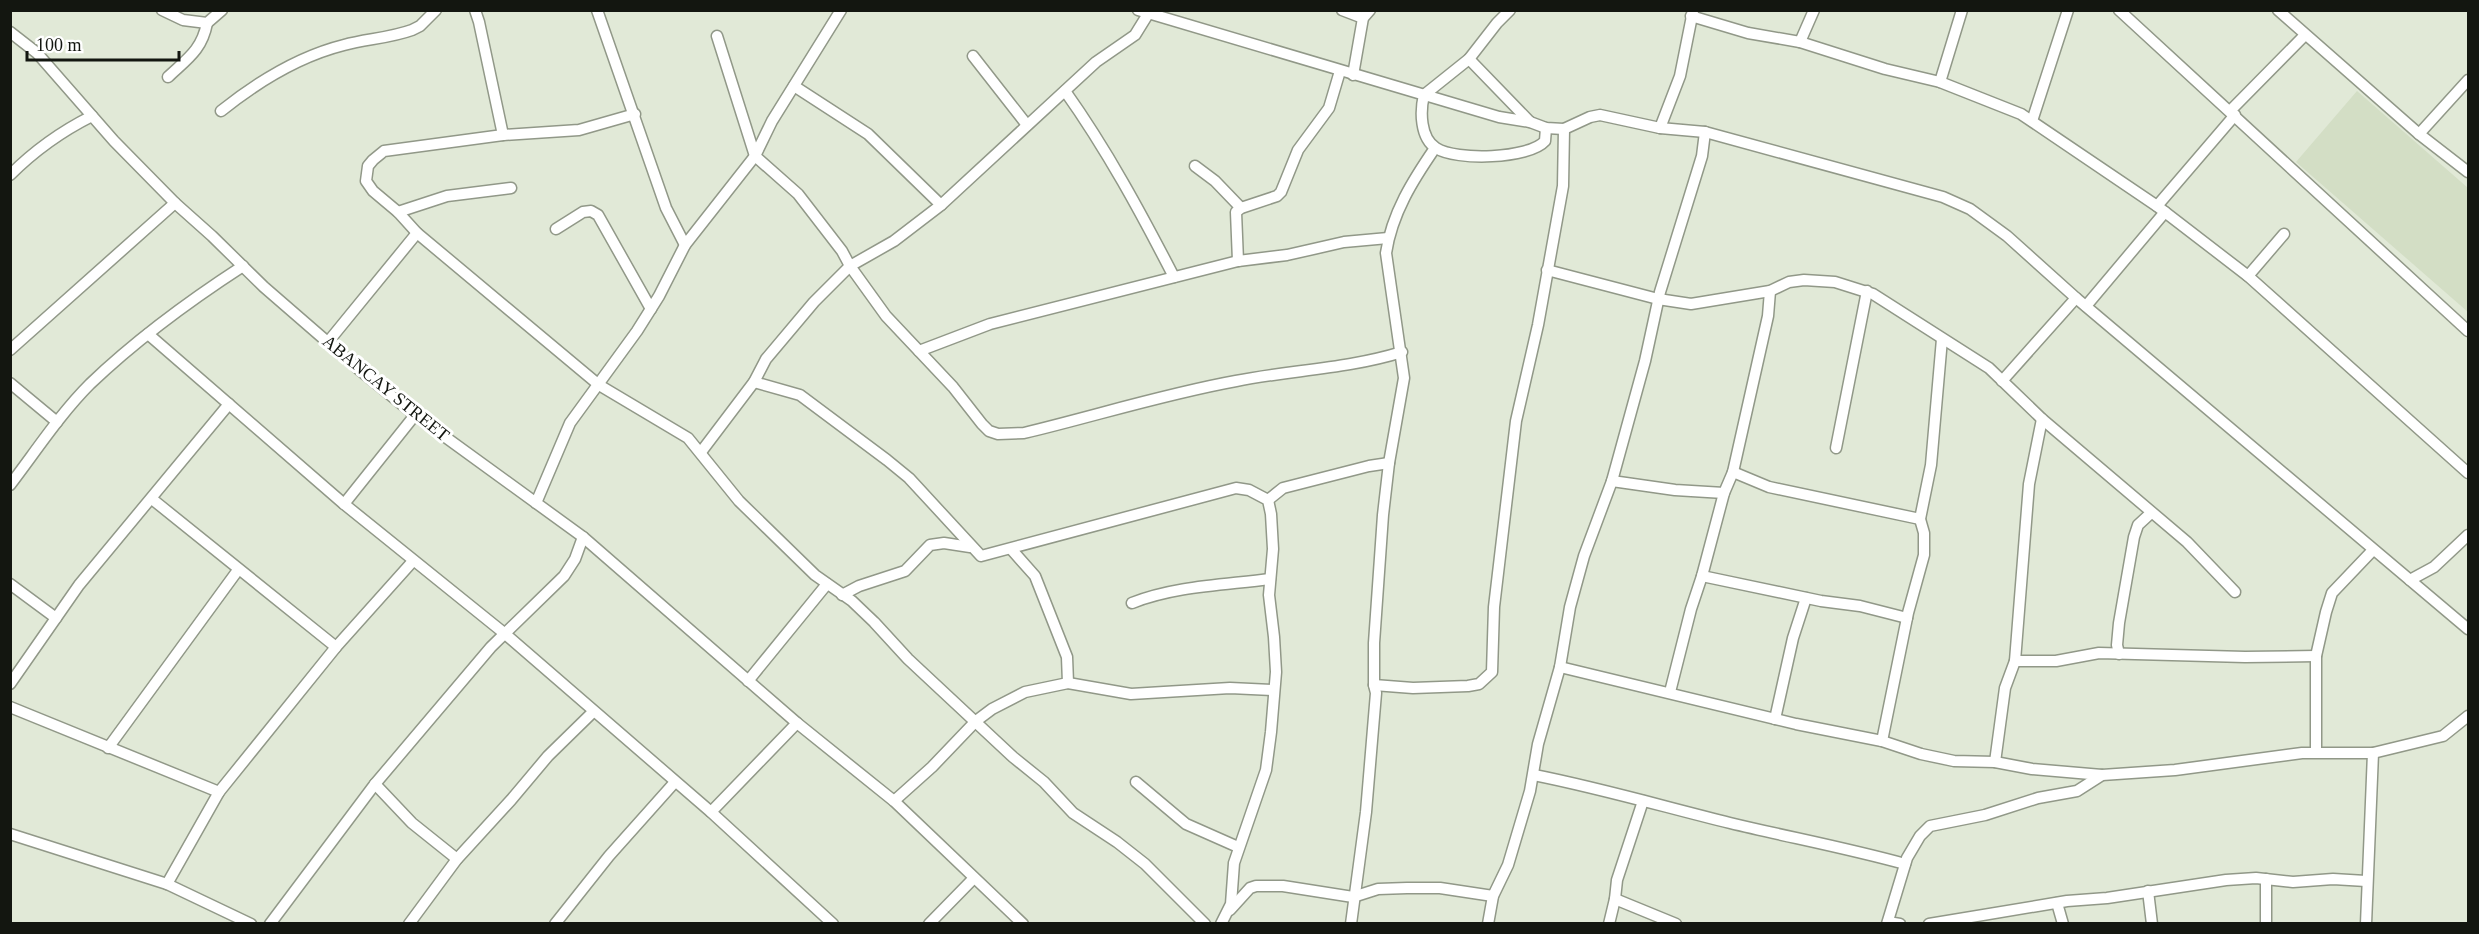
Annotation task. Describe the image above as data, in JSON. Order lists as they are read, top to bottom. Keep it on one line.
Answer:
{"streets":{"street":["ABANCAY STREET"]},"scale_bar":"100 m"}
